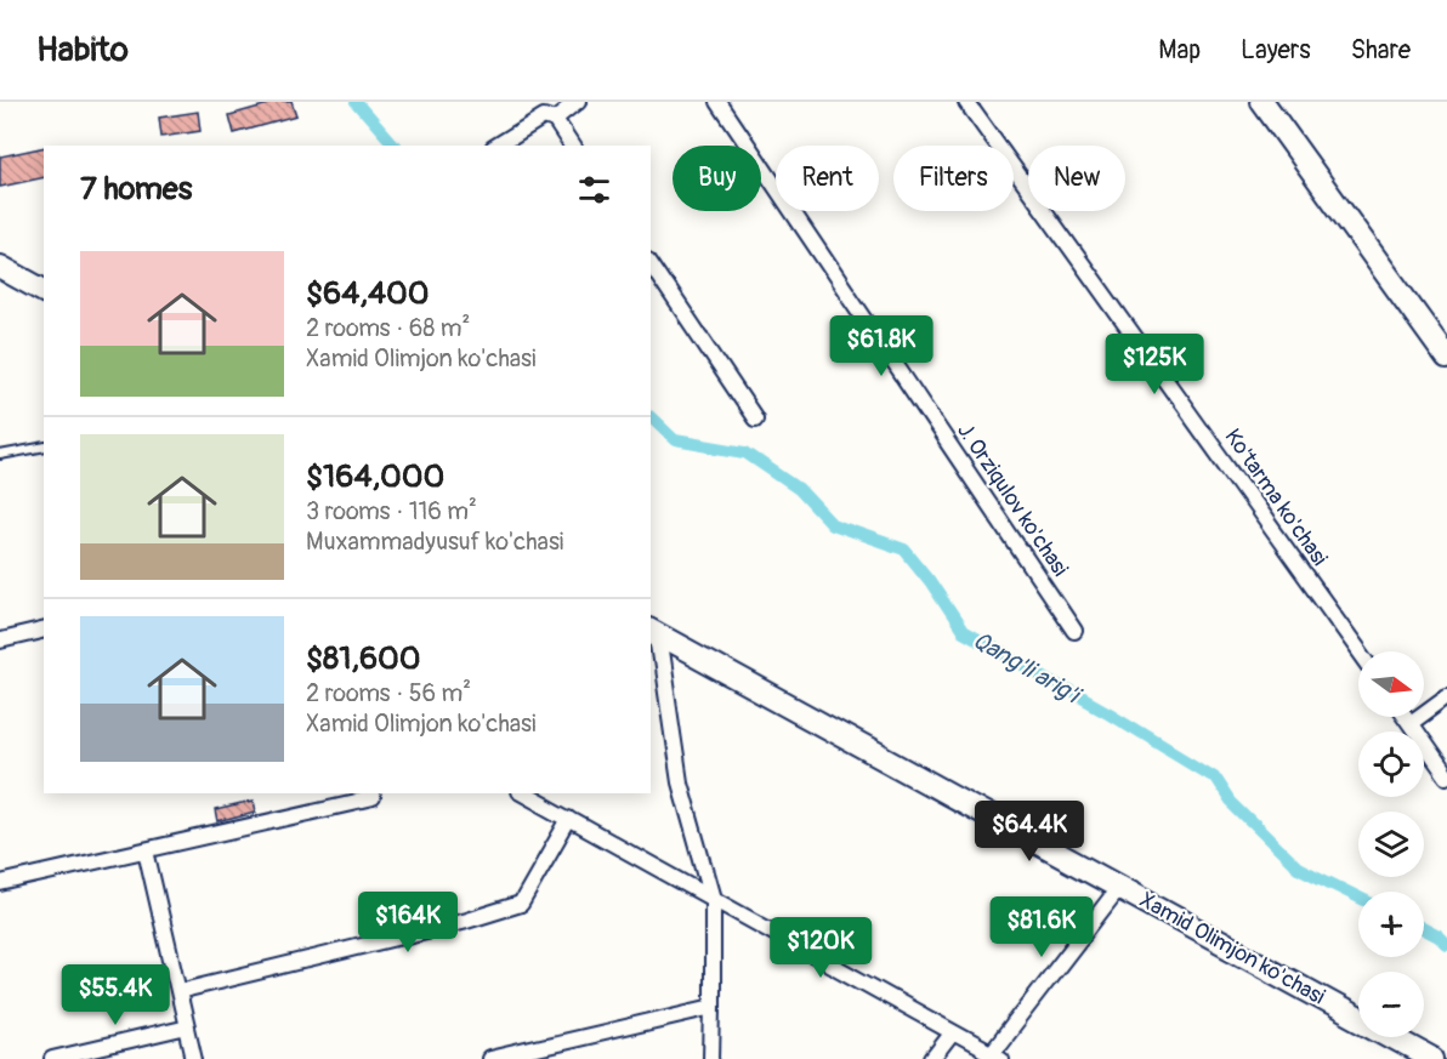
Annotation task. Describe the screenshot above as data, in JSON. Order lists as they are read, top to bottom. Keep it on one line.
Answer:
{"streets":{"main road":["Xamid Olimjon ko'chasi"],"street":["Ko'tarma ko'chasi","J. Orziqulov ko'chasi"]},"water":["Qang'li arig'i"],"north":"right","page":{"header":"Habito","nav":["Map","Layers","Share"],"chip":["Buy","Rent","Filters","New"],"heading":"7 homes","list":[{"name":"$64,400","note":"2 rooms · 68 m² · Xamid Olimjon ko'chasi"},{"name":"$164,000","note":"3 rooms · 116 m² · Muxammadyusuf ko'chasi"},{"name":"$81,600","note":"2 rooms · 56 m² · Xamid Olimjon ko'chasi"}],"price":["$61.8K","$125K","$64.4K","$164K","$81.6K","$120K","$55.4K"],"map_buttons":["+","−"]}}
